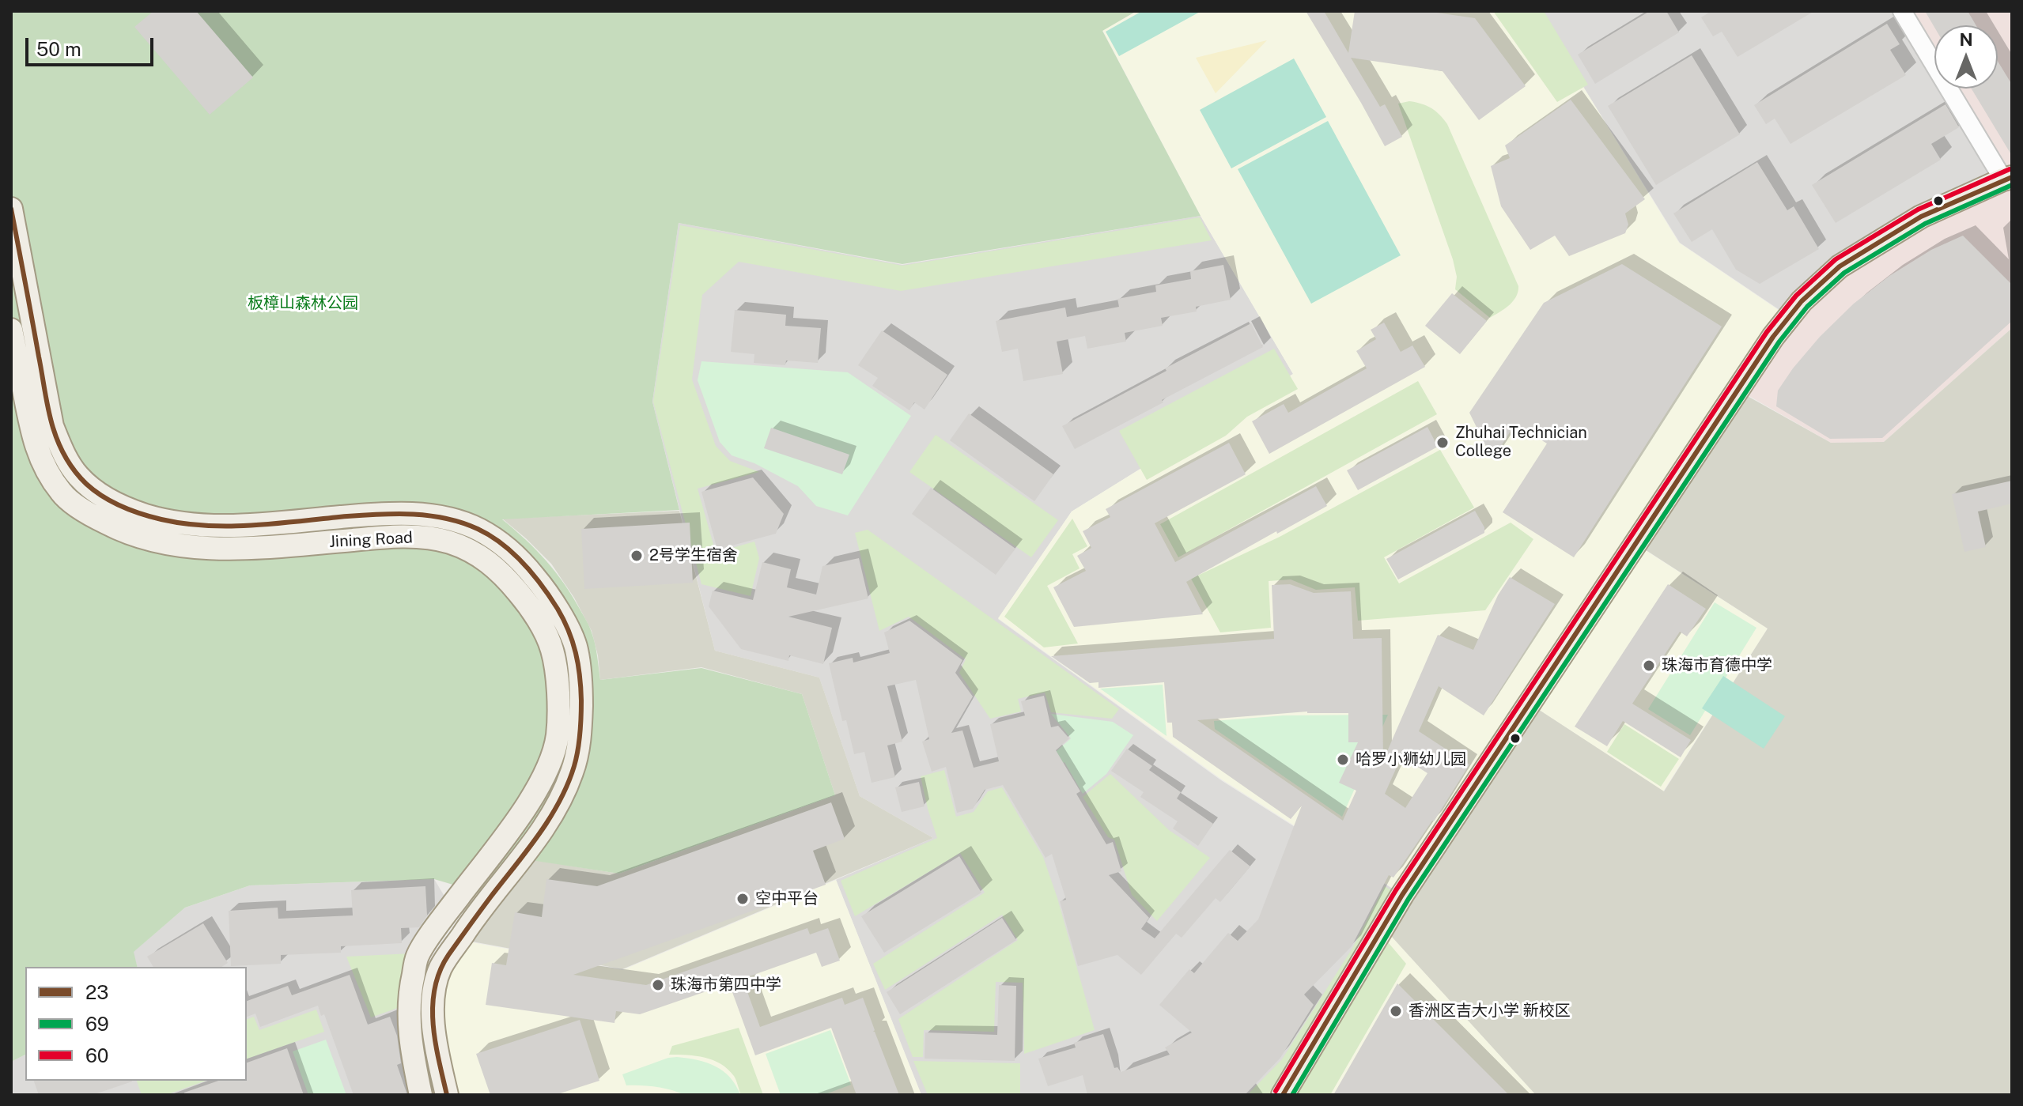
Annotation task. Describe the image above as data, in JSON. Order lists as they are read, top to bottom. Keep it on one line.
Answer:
{"streets":{"main road":["Jining Road"]},"parks":["板樟山森林公园"],"places":["Zhuhai Technician College","2号学生宿舍","珠海市育德中学","哈罗小狮幼儿园","空中平台","珠海市第四中学","香洲区吉大小学 新校区"],"lines":["transit line 60","transit line 23","transit line 69"],"legend":["23","69","60"],"scale_bar":"50 m","north":"top"}
